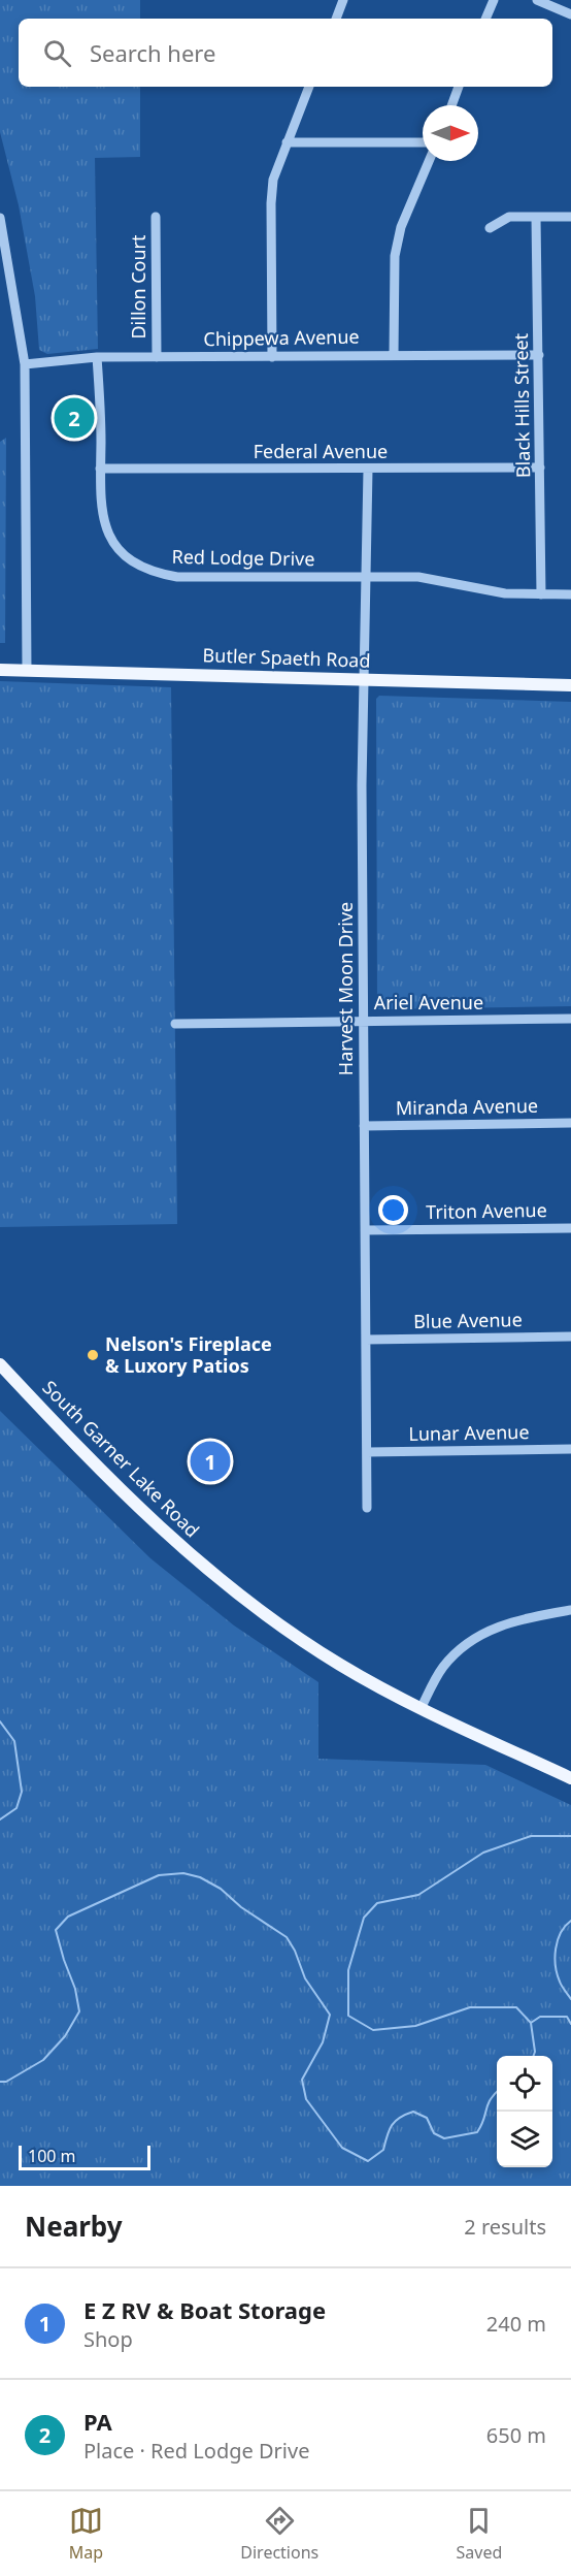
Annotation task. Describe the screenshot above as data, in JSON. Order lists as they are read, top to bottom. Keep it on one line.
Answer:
{"streets":{"main road":["Butler Spaeth Road","South Garner Lake Road"],"street":["Dillon Court","Chippewa Avenue","Black Hills Street","Federal Avenue","Red Lodge Drive","Harvest Moon Drive","Ariel Avenue","Miranda Avenue","Triton Avenue","Blue Avenue","Lunar Avenue"]},"crossings":[["Dillon Court","Chippewa Avenue"],["Chippewa Avenue","Black Hills Street"],["Chippewa Avenue","Red Lodge Drive"],["Black Hills Street","Federal Avenue"],["Black Hills Street","Red Lodge Drive"],["Federal Avenue","Red Lodge Drive"],["Federal Avenue","Harvest Moon Drive"],["Red Lodge Drive","Harvest Moon Drive"],["Butler Spaeth Road","Harvest Moon Drive"],["Harvest Moon Drive","Ariel Avenue"],["Harvest Moon Drive","Miranda Avenue"],["Harvest Moon Drive","Triton Avenue"],["Harvest Moon Drive","Blue Avenue"],["Harvest Moon Drive","Lunar Avenue"]],"places":["Nelson's Fireplace & Luxory Patios"],"scale_bar":"100 m","north":"right","page":{"search":"Search here","pins":["2","1"],"scale":"100 m","heading":["Nearby","2 results"],"list":[{"mark":"1","name":"E Z RV & Boat Storage","note":"Shop","value":"240 m"},{"mark":"2","name":"PA","note":"Place · Red Lodge Drive","value":"650 m"}],"nav":["Map","Directions","Saved"]}}
